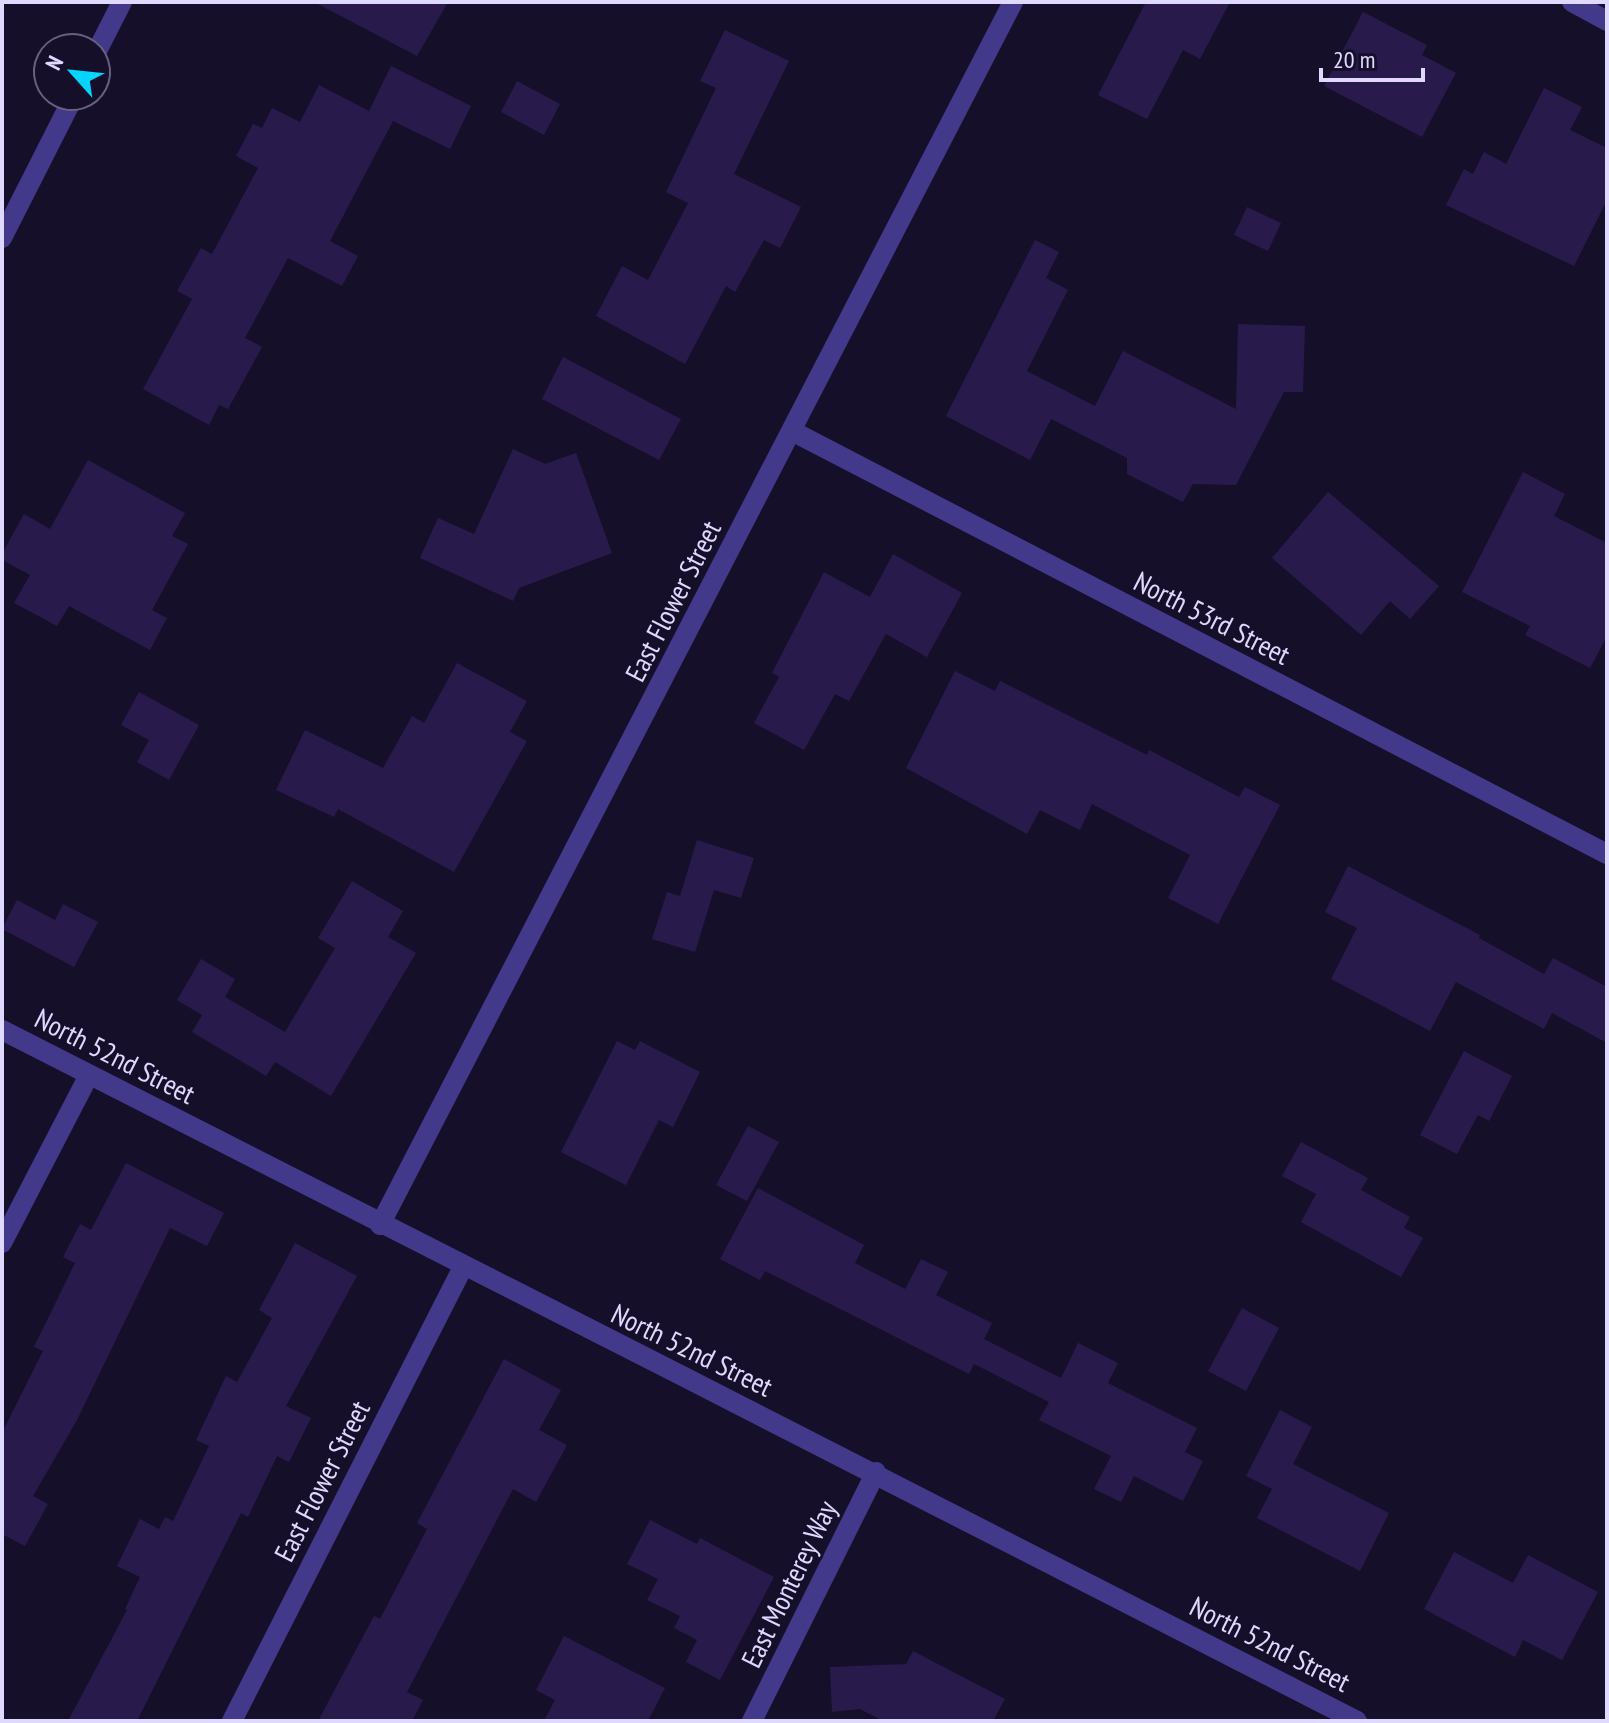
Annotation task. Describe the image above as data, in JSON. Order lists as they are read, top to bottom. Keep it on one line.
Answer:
{"streets":{"street":["East Flower Street","North 53rd Street","North 52nd Street","East Monterey Way"]},"crossings":[["East Flower Street","North 53rd Street"],["East Flower Street","North 52nd Street"],["North 52nd Street","East Monterey Way"]],"scale_bar":"20 m","north":"top left"}
